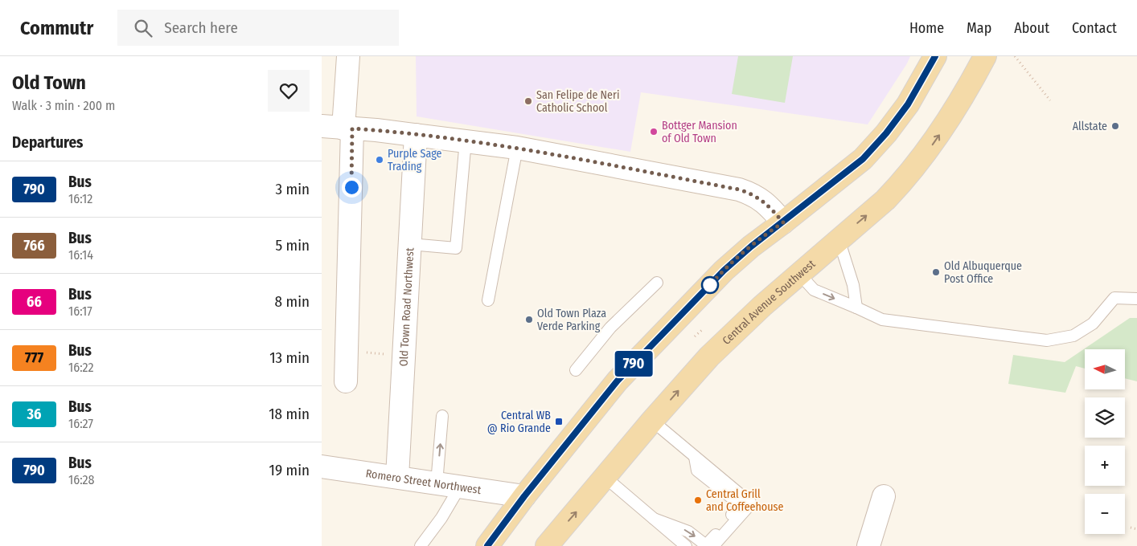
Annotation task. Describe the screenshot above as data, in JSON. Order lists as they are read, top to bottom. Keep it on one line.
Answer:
{"streets":{"main road":["Central Avenue Southwest"],"street":["Old Town Road Northwest","Romero Street Northwest"]},"crossings":[["Old Town Road Northwest","Romero Street Northwest"]],"places":{"other":["San Felipe de Neri Catholic School","Allstate","Bottger Mansion of Old Town","Purple Sage Trading","Old Albuquerque Post Office","Old Town Plaza Verde Parking","Central Grill and Coffeehouse"],"transit":["Central WB @ Rio Grande"]},"lines":["bus line 790"],"north":"left","page":{"header":"Commutr","search":"Search here","nav":["Home","Map","About","Contact"],"heading":[["Old Town","Walk · 3 min · 200 m"],"Departures"],"on_map":"790","list":[{"mark":"790","name":"Bus","note":"16:12","value":"3 min"},{"mark":"766","name":"Bus","note":"16:14","value":"5 min"},{"mark":"66","name":"Bus","note":"16:17","value":"8 min"},{"mark":"777","name":"Bus","note":"16:22","value":"13 min"},{"mark":"36","name":"Bus","note":"16:27","value":"18 min"},{"mark":"790","name":"Bus","note":"16:28","value":"19 min"}],"map_buttons":["+","−"]}}
